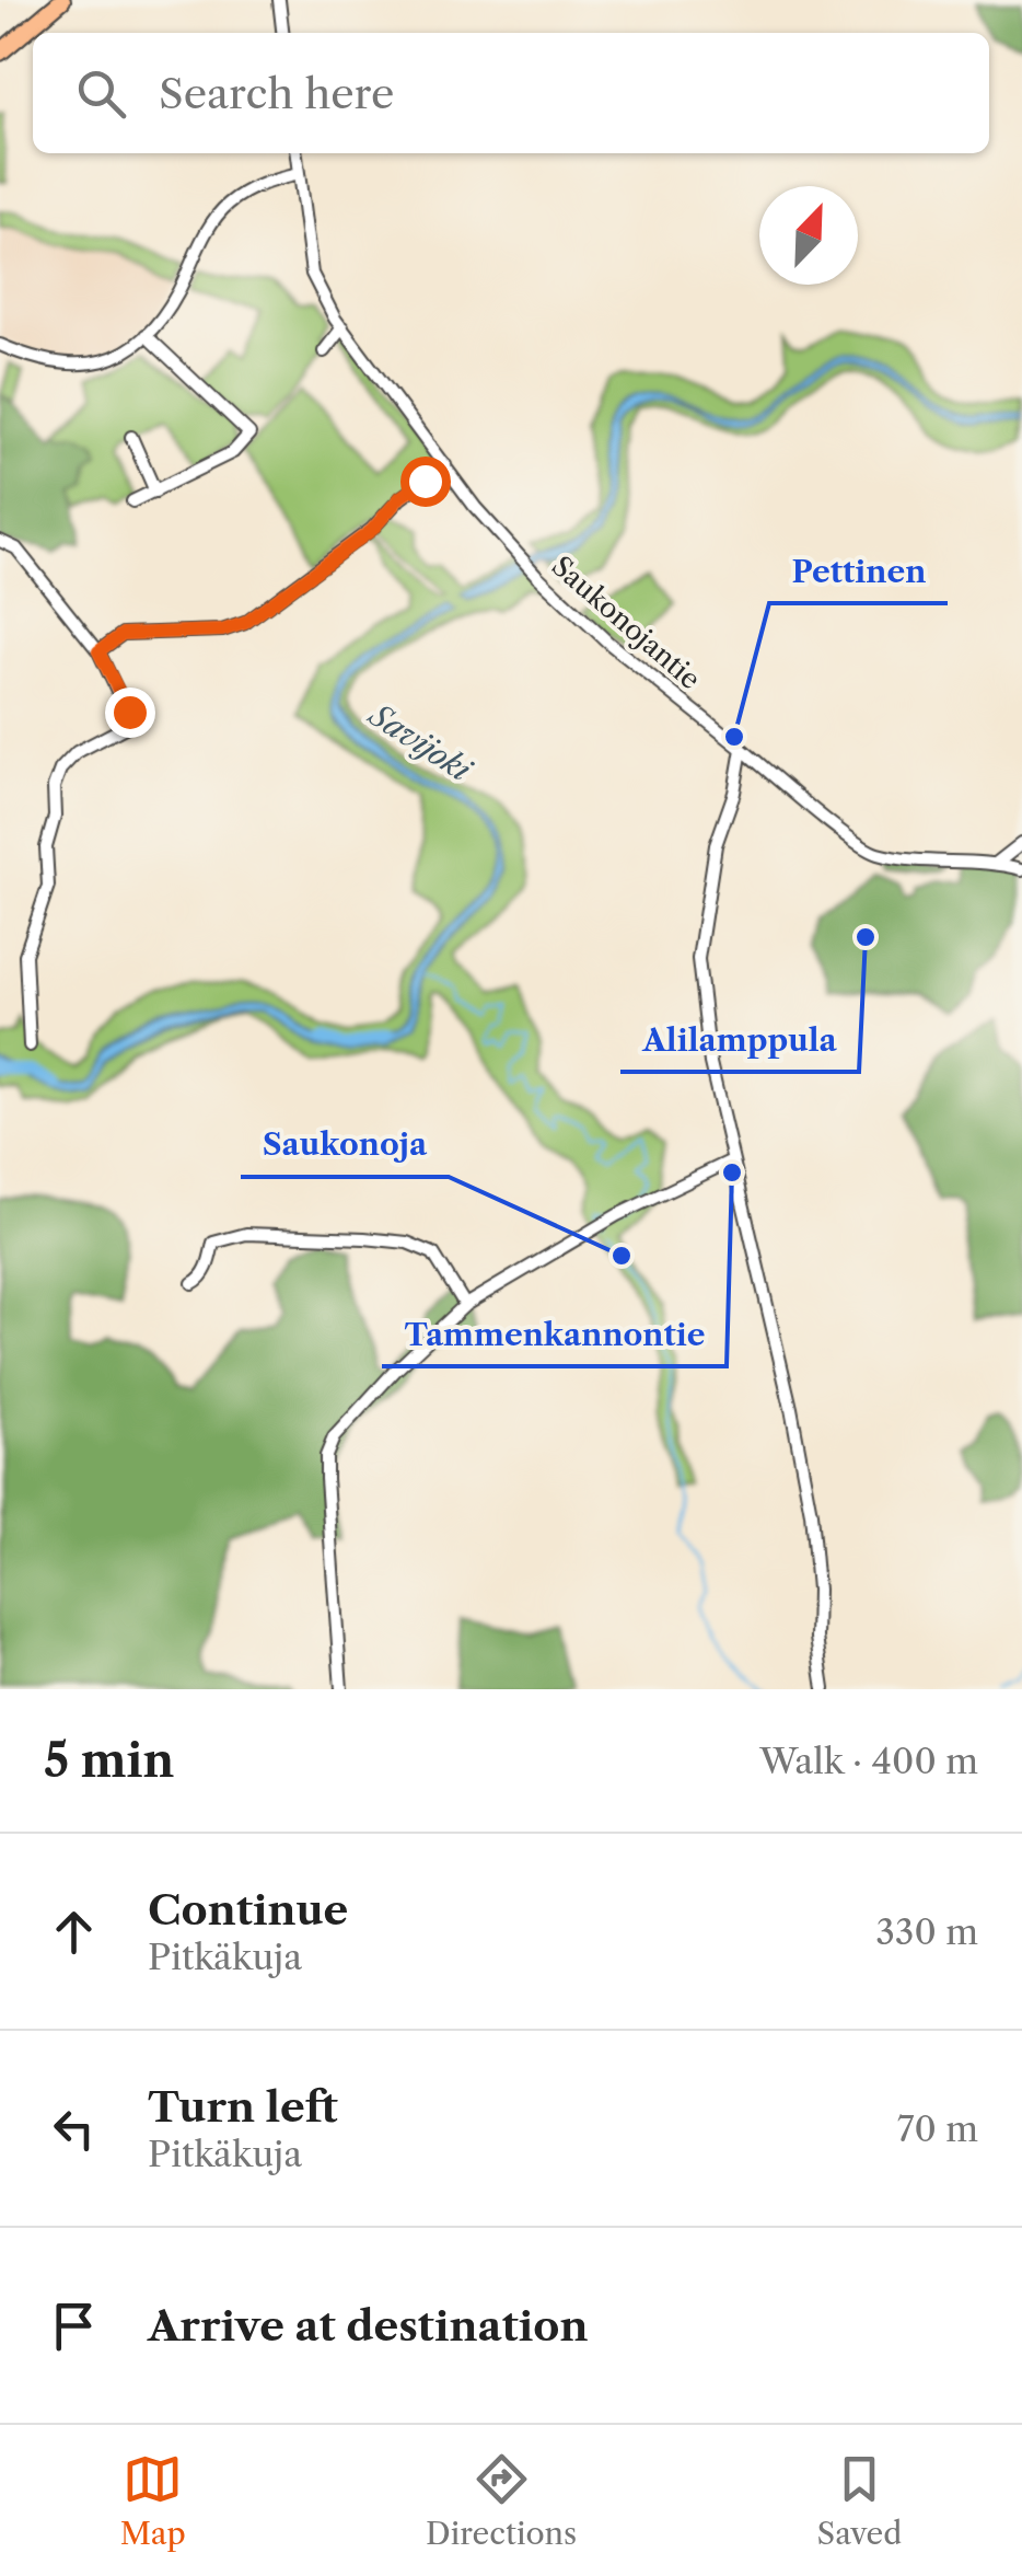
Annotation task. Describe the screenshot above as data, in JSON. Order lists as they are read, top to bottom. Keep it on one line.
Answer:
{"streets":{"street":["Saukonojantie"]},"water":["Savijoki"],"places":["Pettinen","Alilamppula","Tammenkannontie","Saukonoja"],"north":"top right","page":{"search":"Search here","heading":["5 min","Walk · 400 m"],"list":[["Continue","Pitkäkuja","330 m"],["Turn left","Pitkäkuja","70 m"],"Arrive at destination"],"nav":["Map","Directions","Saved"]}}
